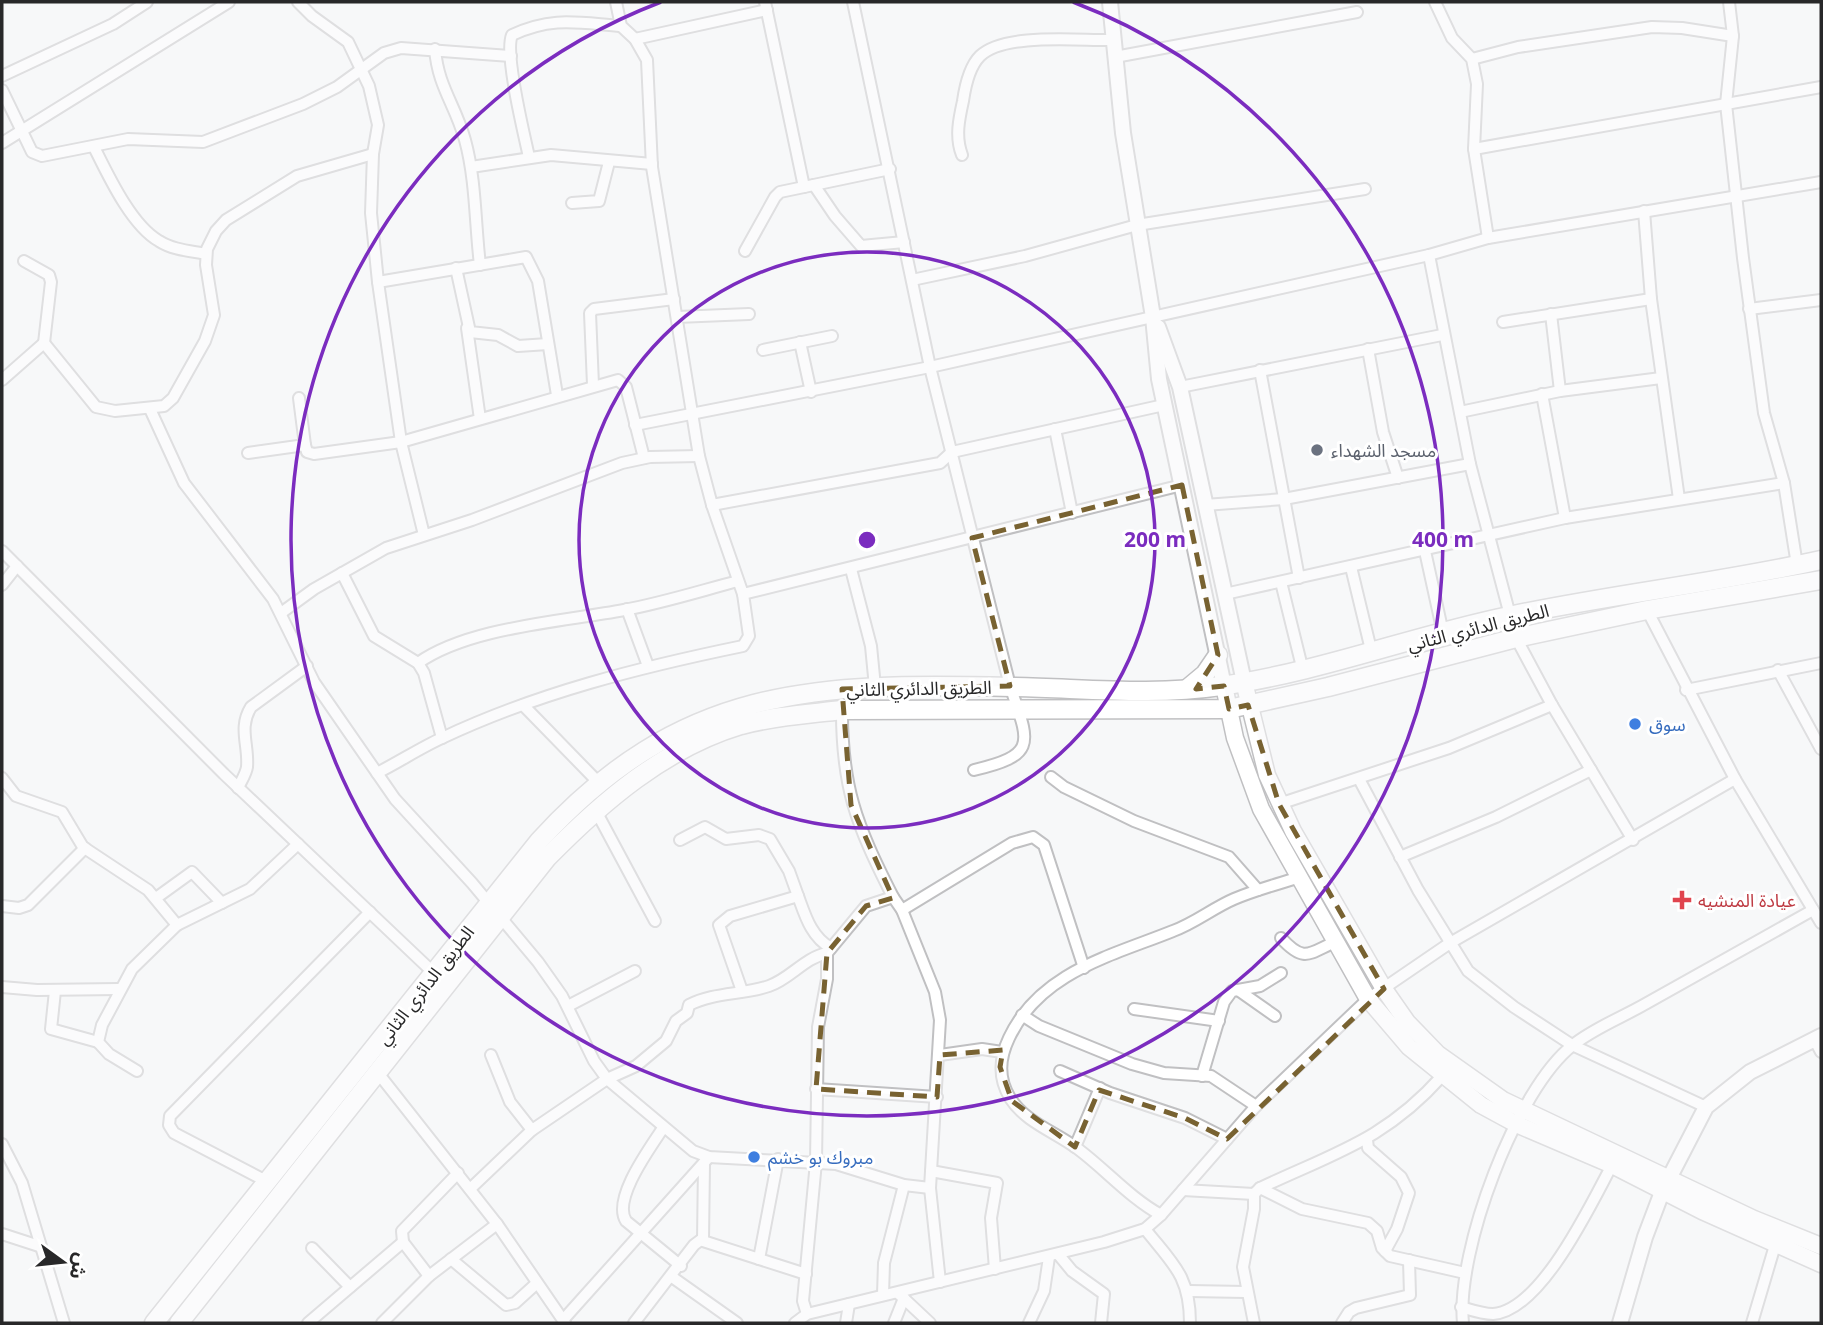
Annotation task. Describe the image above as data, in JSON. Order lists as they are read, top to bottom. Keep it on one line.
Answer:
{"streets":{"main road":["الطريق الدائري الثاني"]},"places":{"other":["مسجد الشهداء","سوق","مبروك بو خشم"],"health":["عيادة المنشيه"]},"north":"right","rings":["200 m","400 m"]}
